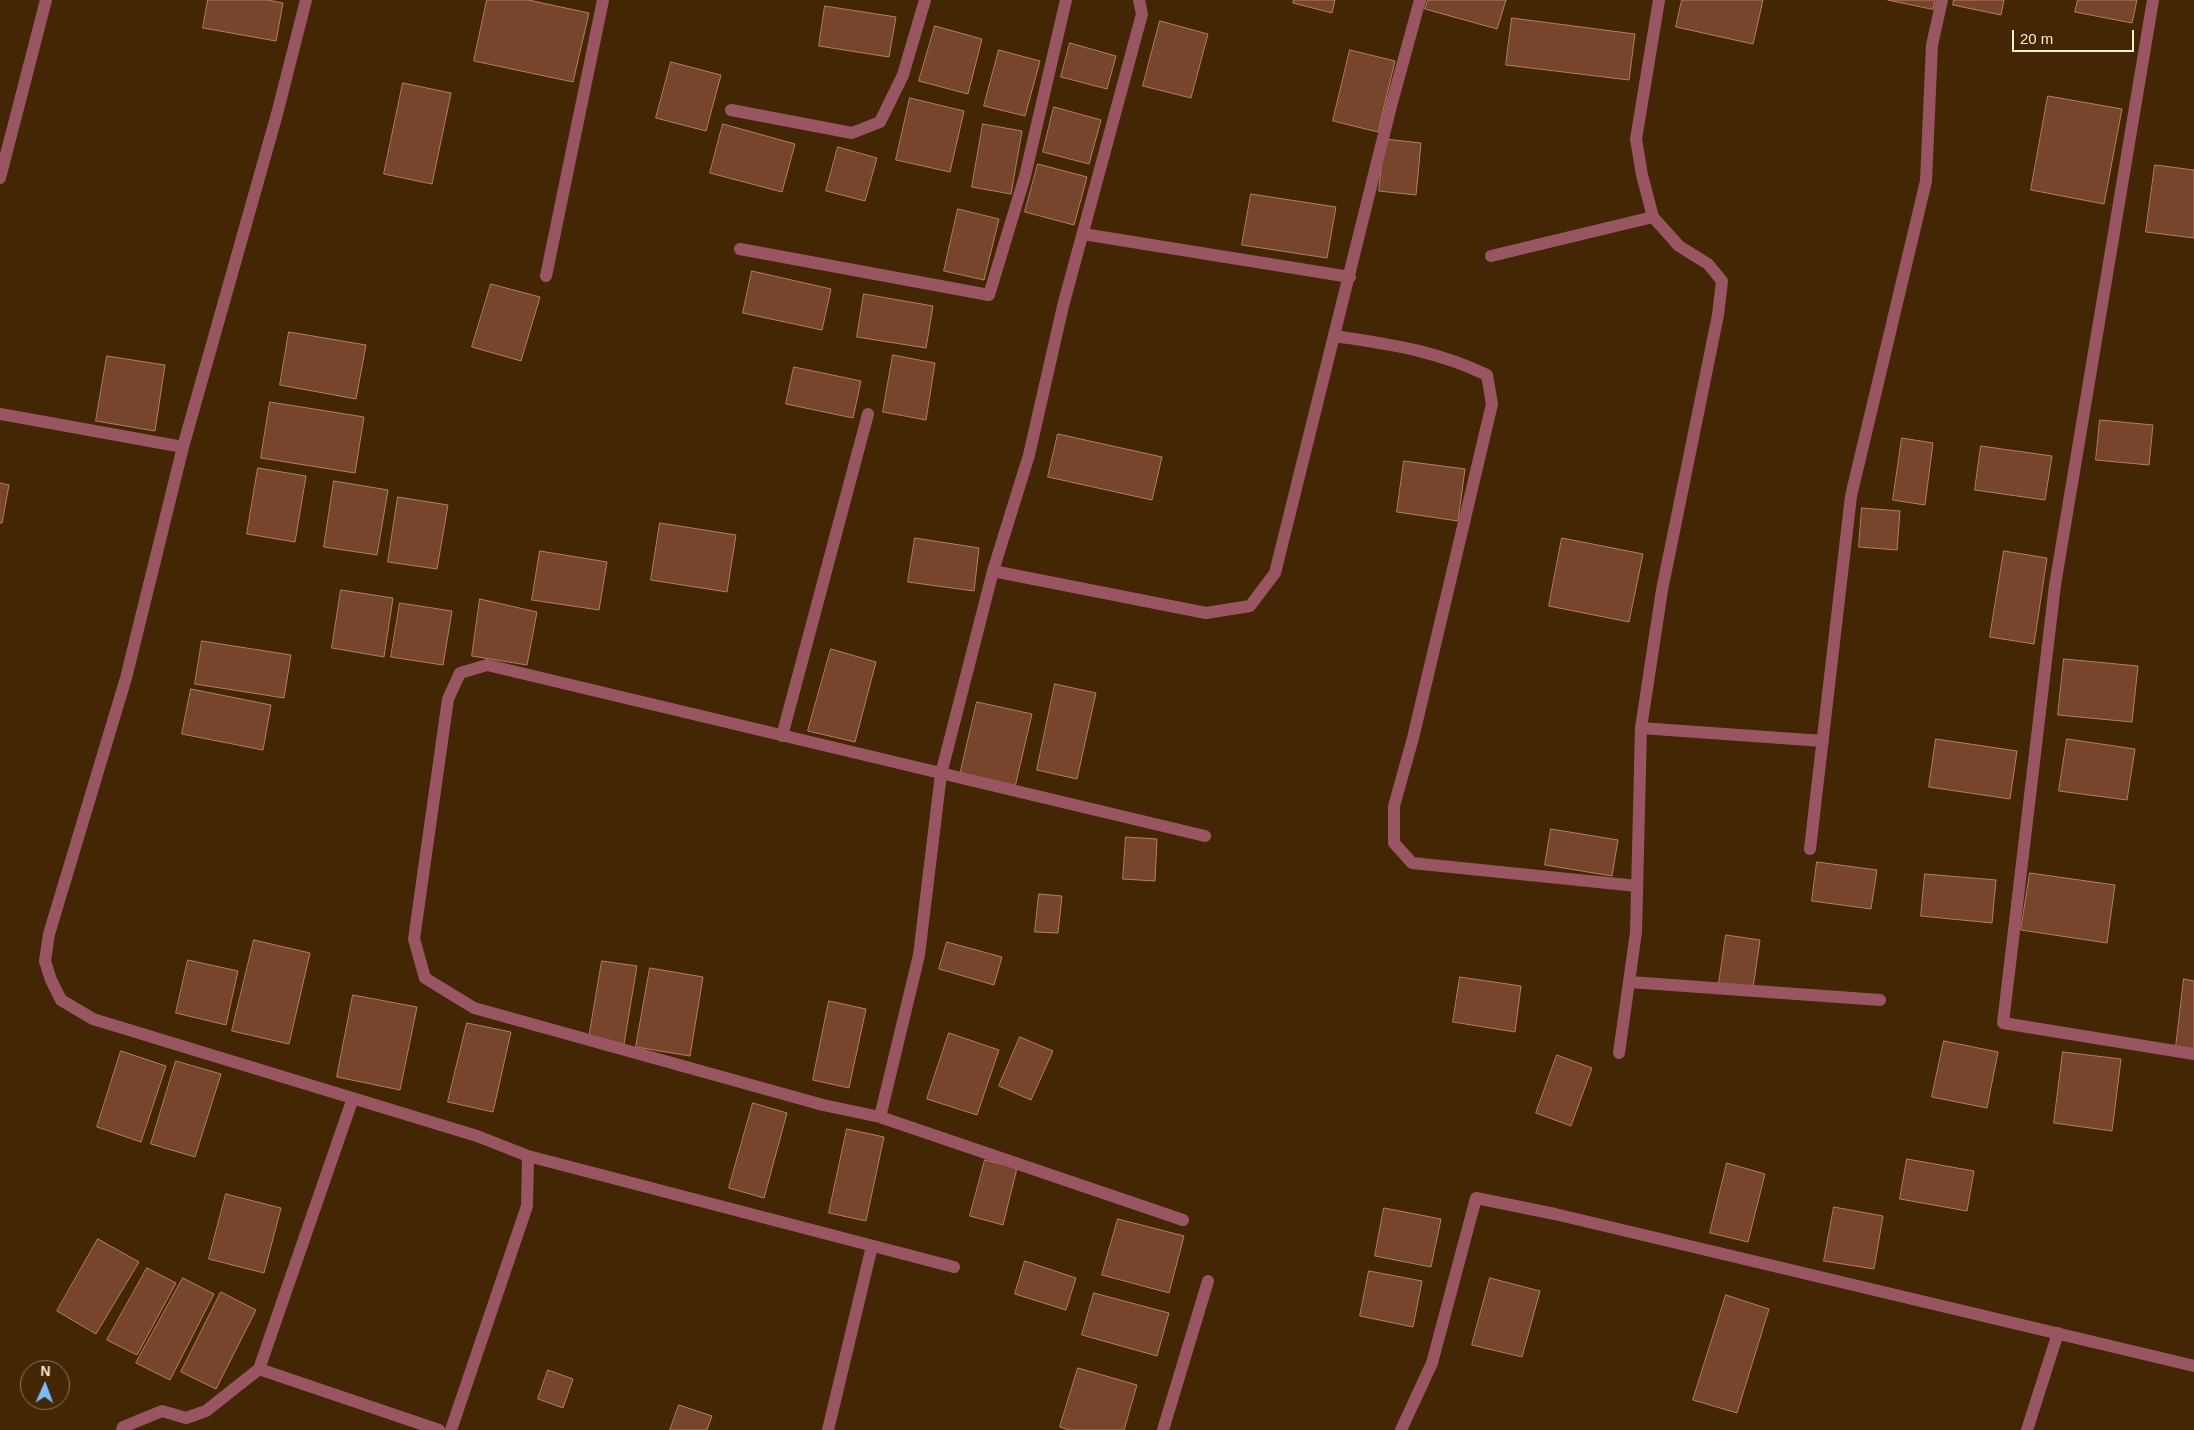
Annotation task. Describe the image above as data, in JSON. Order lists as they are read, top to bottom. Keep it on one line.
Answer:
{"scale_bar":"20 m","north":"top"}
